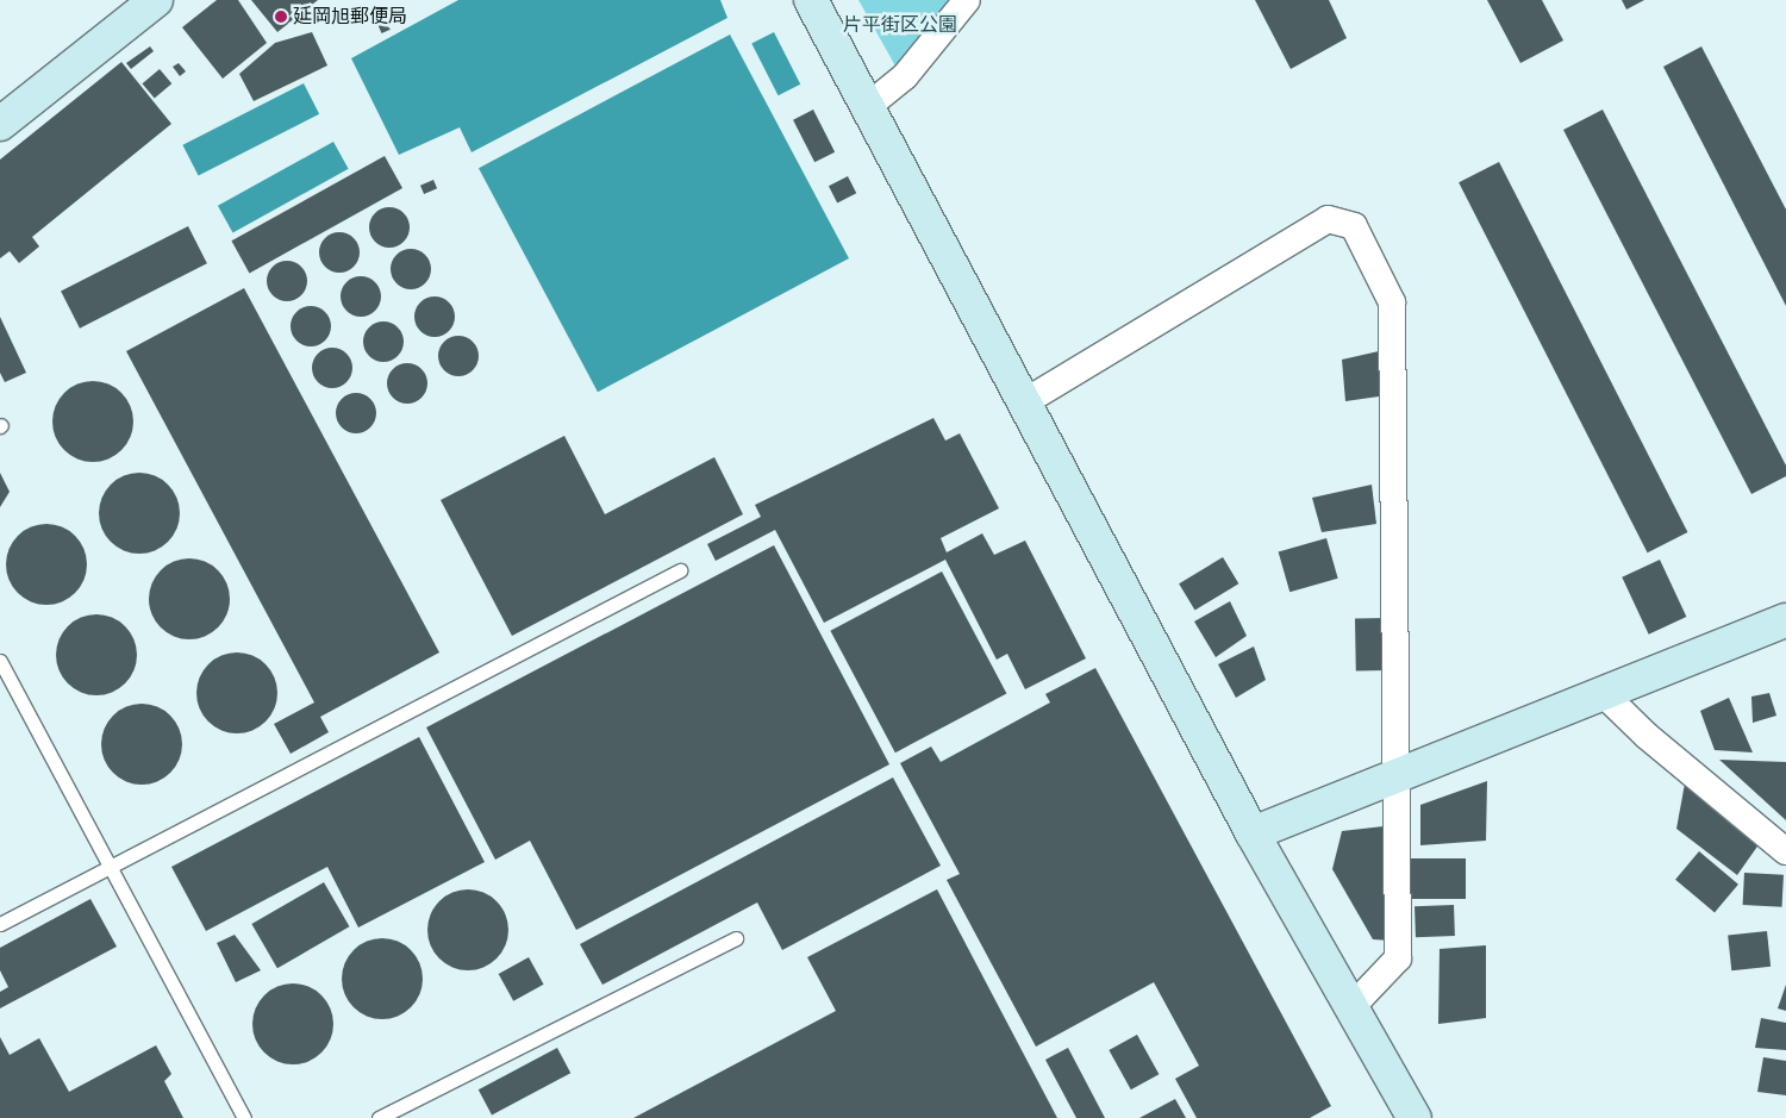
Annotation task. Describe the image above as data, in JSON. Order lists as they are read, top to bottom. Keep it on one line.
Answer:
{"parks":["片平街区公園"],"places":["延岡旭郵便局"]}
